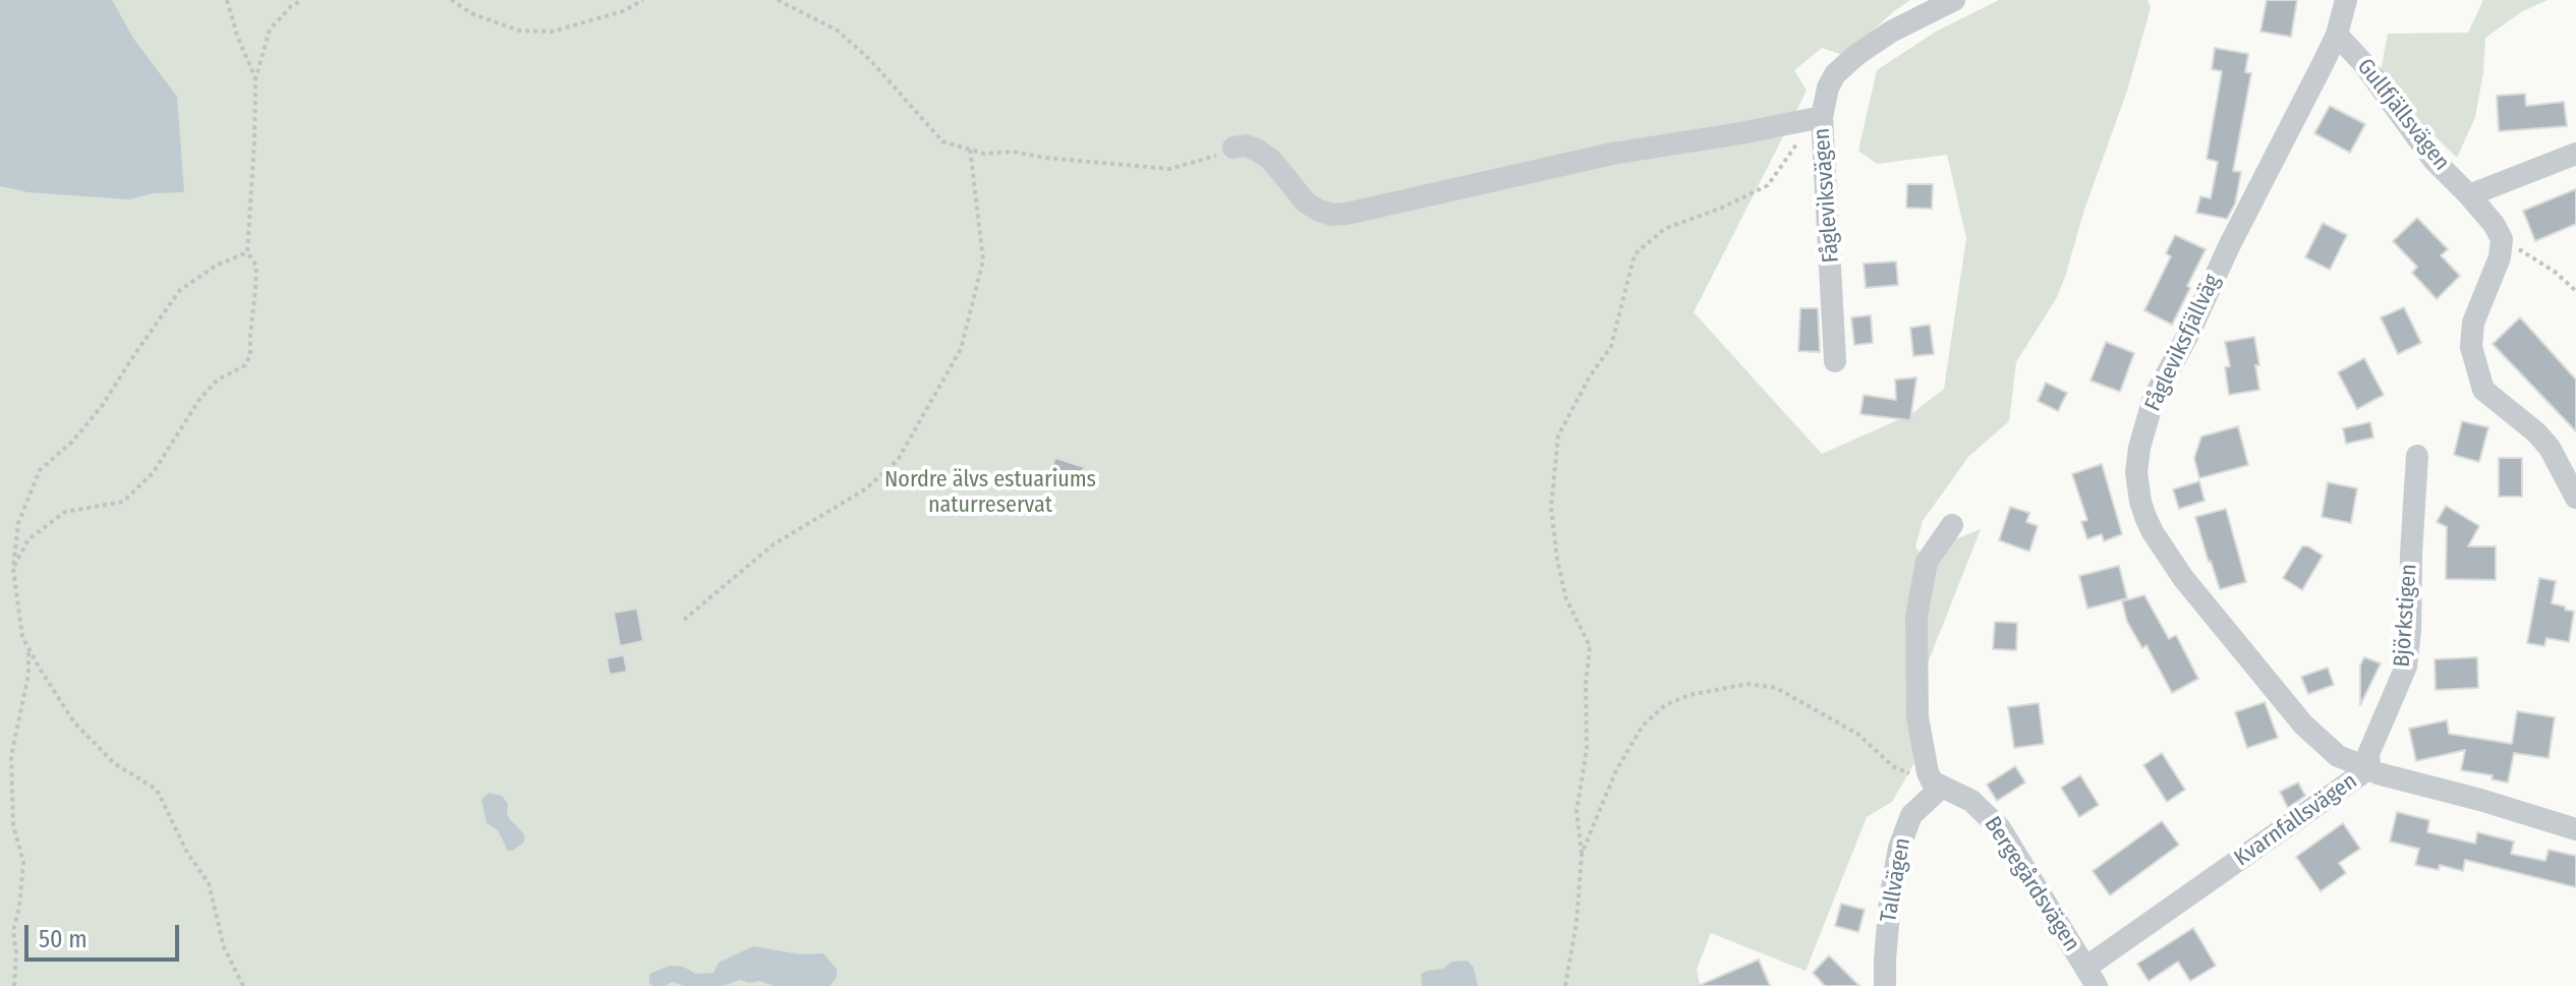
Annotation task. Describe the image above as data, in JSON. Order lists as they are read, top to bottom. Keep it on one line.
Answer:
{"streets":{"street":["Gullfjällsvägen","Fågleviksvägen","Fågleviksfjällväg","Björkstigen","Kvarnfallsvägen","Tallvägen","Bergegårdsvägen"]},"crossings":[["Gullfjällsvägen","Fågleviksfjällväg"],["Fågleviksfjällväg","Björkstigen"],["Fågleviksfjällväg","Kvarnfallsvägen"],["Björkstigen","Kvarnfallsvägen"],["Kvarnfallsvägen","Bergegårdsvägen"],["Tallvägen","Bergegårdsvägen"]],"parks":["Nordre älvs estuariums naturreservat"],"scale_bar":"50 m"}
